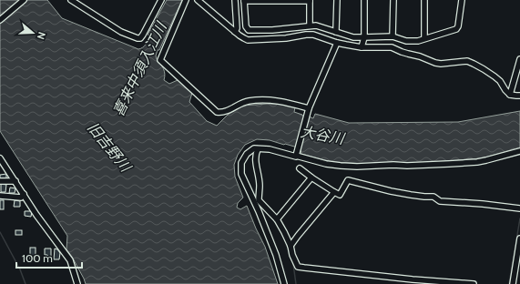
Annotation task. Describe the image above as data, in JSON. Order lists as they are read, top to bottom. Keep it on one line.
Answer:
{"water":["喜来中須入江川","大谷川","旧吉野川"],"scale_bar":"100 m","north":"right"}
